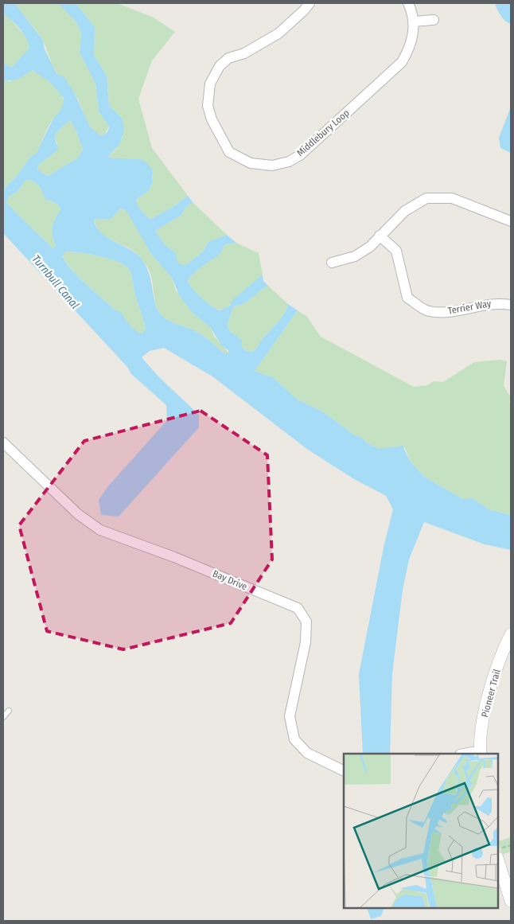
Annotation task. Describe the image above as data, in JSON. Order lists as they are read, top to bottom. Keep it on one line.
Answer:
{"streets":{"street":["Middlebury Loop","Terrier Way","Bay Drive","Pioneer Trail"]},"water":["Turnbull Canal"]}
